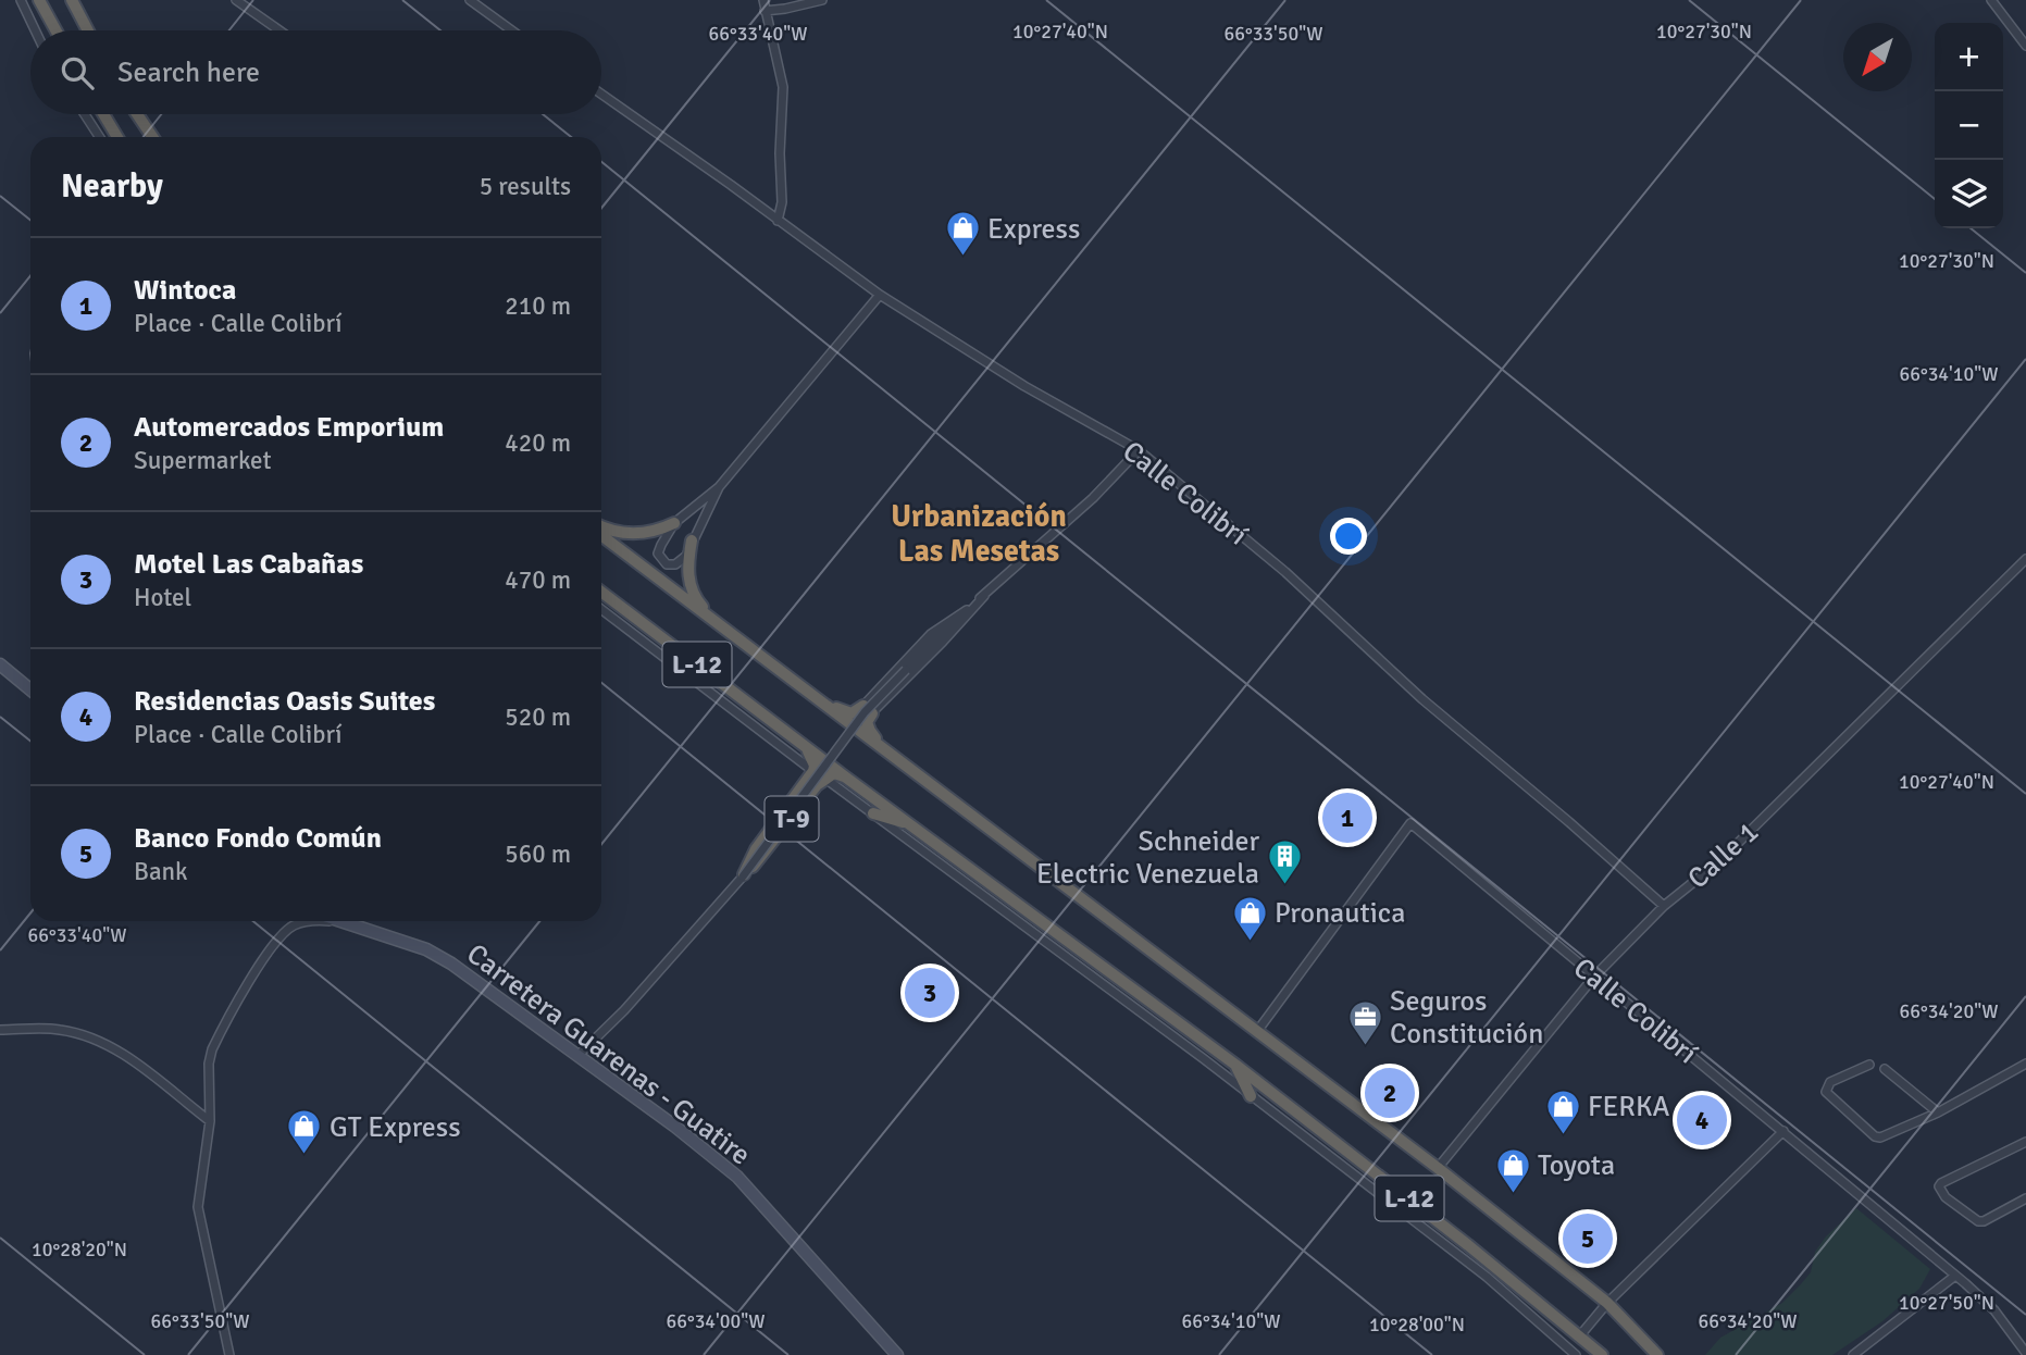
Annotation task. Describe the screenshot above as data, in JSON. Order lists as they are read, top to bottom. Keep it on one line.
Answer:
{"streets":{"highway":["L-12","T-9"],"main road":["Carretera Guarenas - Guatire"],"street":["Calle Colibrí","Calle 1"]},"crossings":[["Calle Colibrí","L-12"],["Calle Colibrí","Calle 1"],["L-12","T-9"],["L-12","Calle 1"]],"districts":["Urbanización Las Mesetas"],"places":{"shop":["Express","Pronautica","FERKA","GT Express","Toyota"],"building":["Schneider Electric Venezuela"],"office":["Seguros Constitución"]},"north":"bottom left","page":{"map_buttons":["+","−"],"search":"Search here","heading":["Nearby","5 results"],"list":[{"mark":"1","name":"Wintoca","note":"Place · Calle Colibrí","value":"210 m"},{"mark":"2","name":"Automercados Emporium","note":"Supermarket","value":"420 m"},{"mark":"3","name":"Motel Las Cabañas","note":"Hotel","value":"470 m"},{"mark":"4","name":"Residencias Oasis Suites","note":"Place · Calle Colibrí","value":"520 m"},{"mark":"5","name":"Banco Fondo Común","note":"Bank","value":"560 m"}],"pins":["1","3","2","4","5"]},"coordinates":["10°27'40\"N","10°27'30\"N","66°33'40\"W","66°33'50\"W","66°34'10\"W","66°34'20\"W","10°28'20\"N","10°27'50\"N","66°34'00\"W","10°28'00\"N"]}
